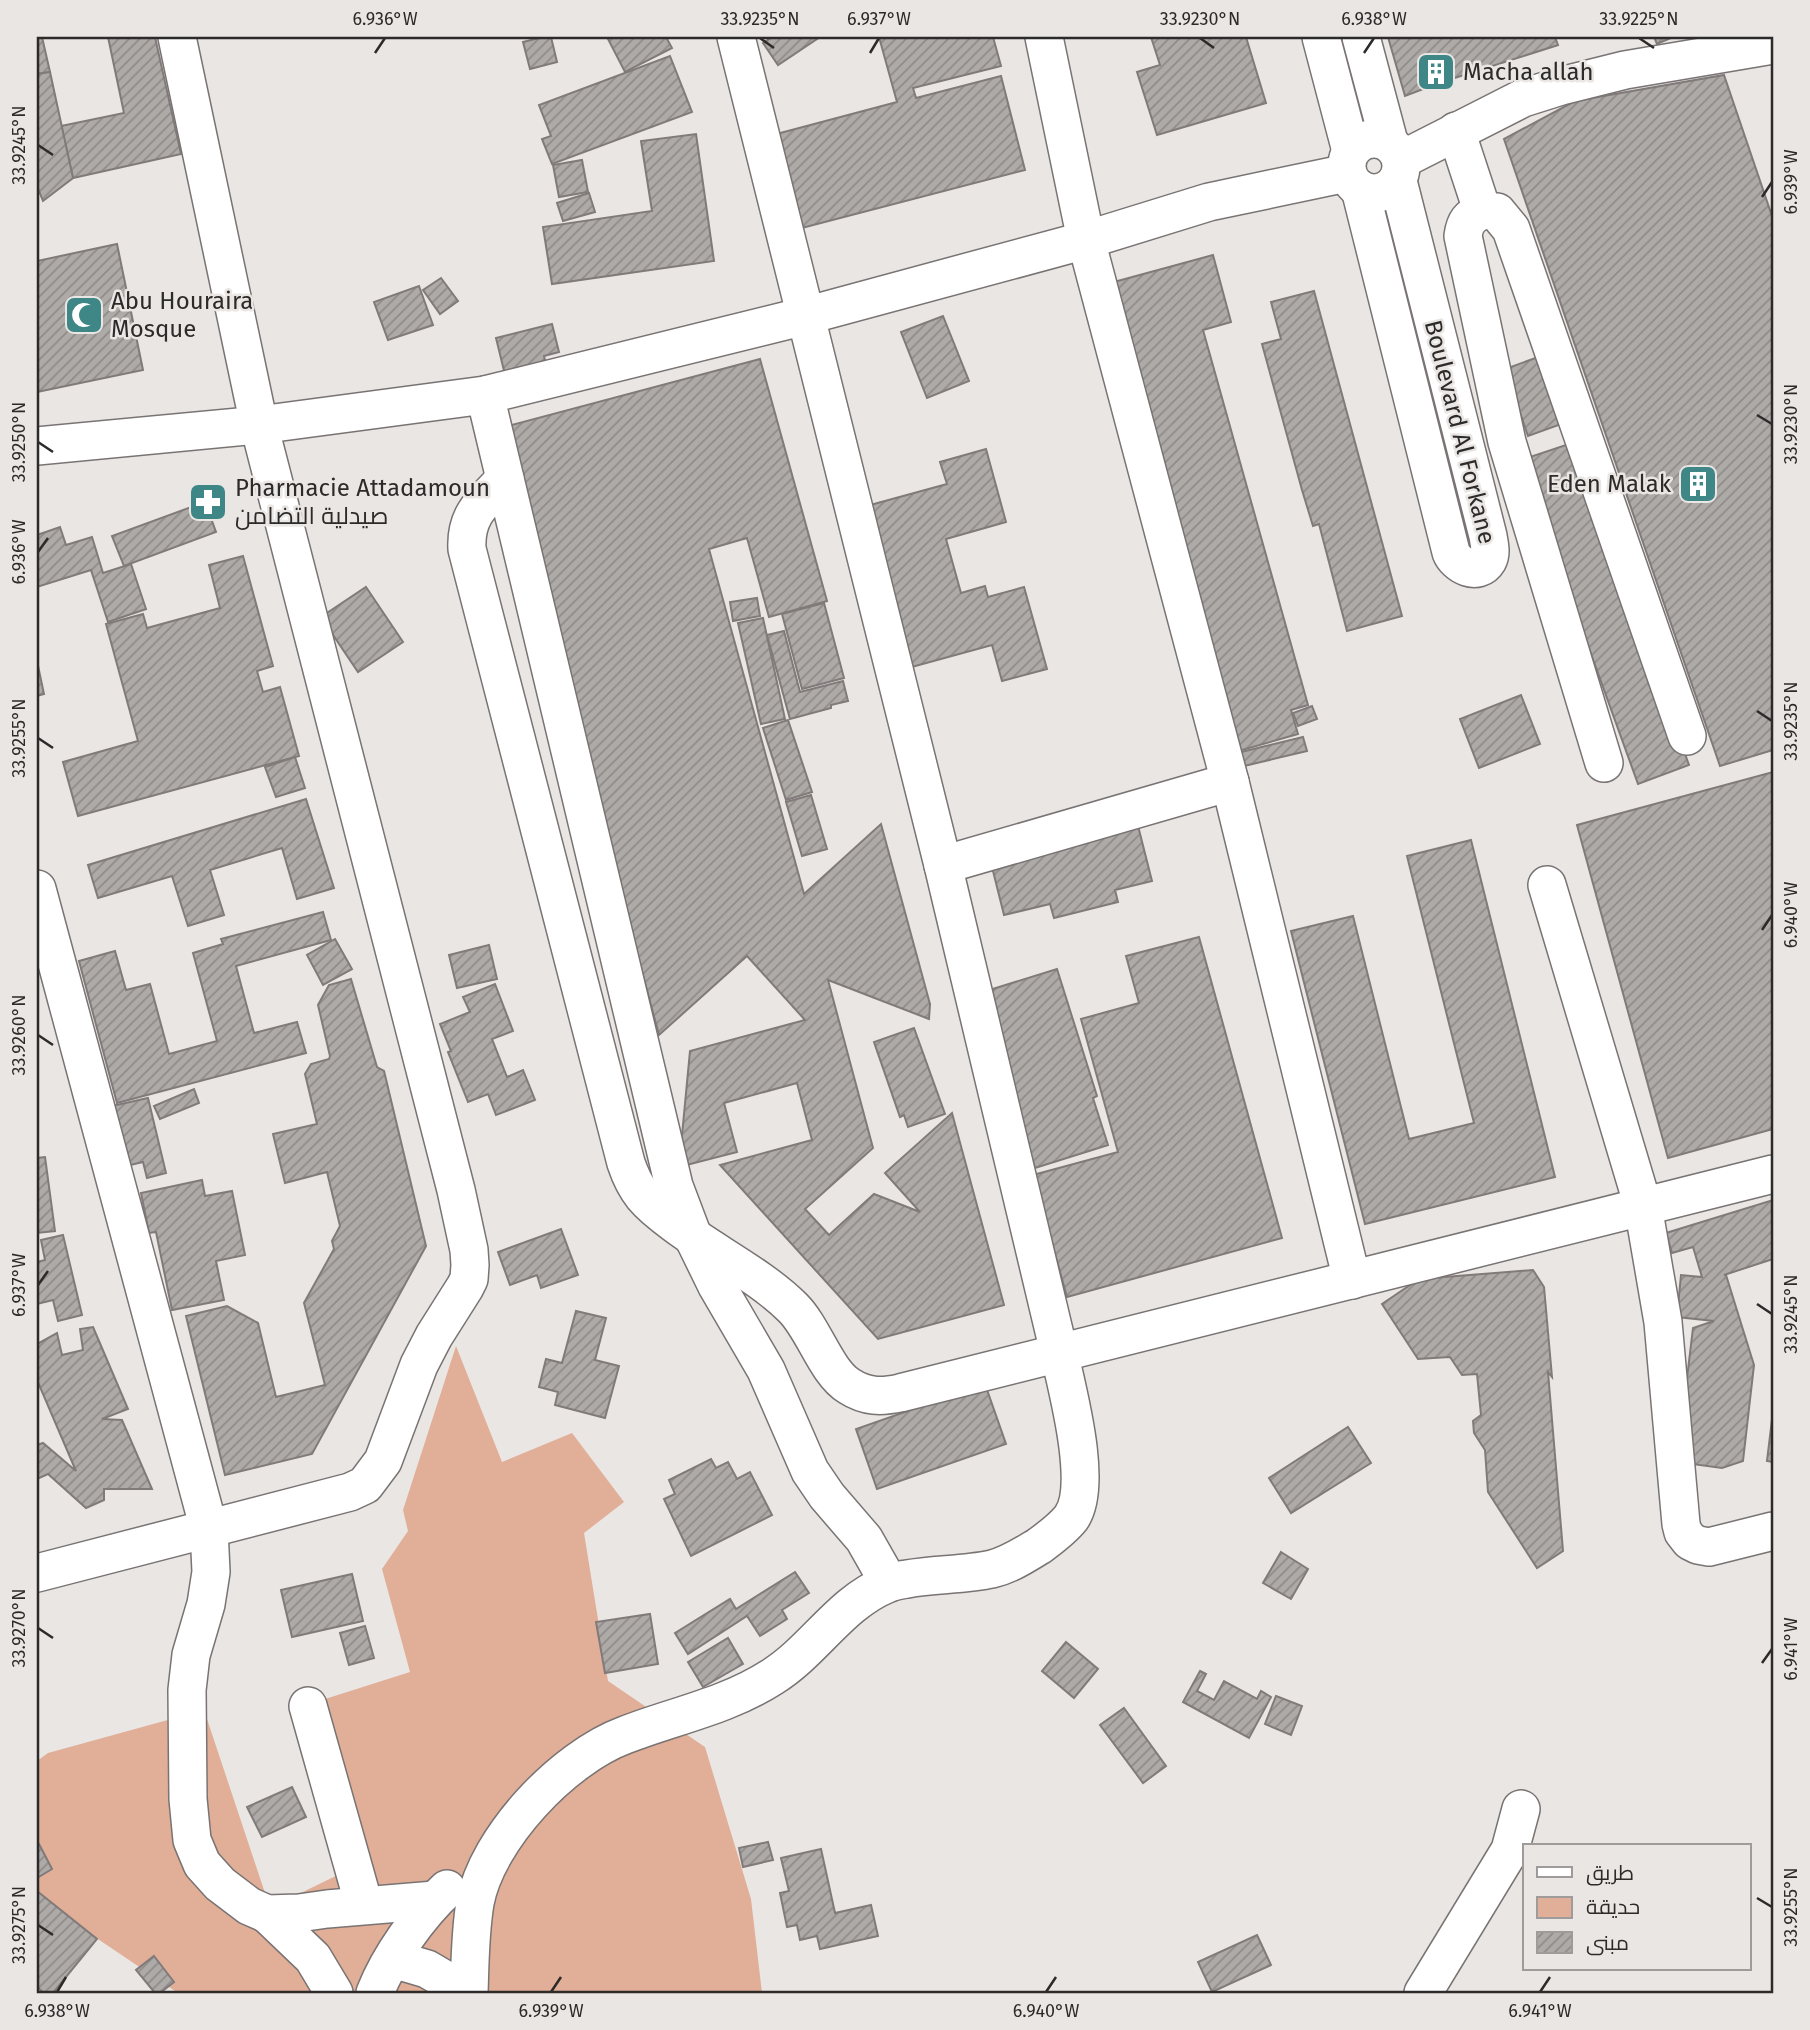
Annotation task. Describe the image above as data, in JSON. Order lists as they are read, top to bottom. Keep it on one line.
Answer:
{"streets":{"street":["Boulevard Al Forkane"]},"places":{"building":["Macha allah","Eden Malak"],"mosque":["Abu Houraira Mosque"],"pharmacy":["Pharmacie Attadamoun صيدلية التضامن"]},"legend":["طريق","حديقة","مبنى"],"coordinates":["6.936°W","33.9235°N","6.937°W","33.9230°N","6.938°W","33.9225°N","33.9245°N","6.939°W","33.9250°N","33.9255°N","6.940°W","33.9260°N","33.9270°N","6.941°W","33.9275°N"]}
